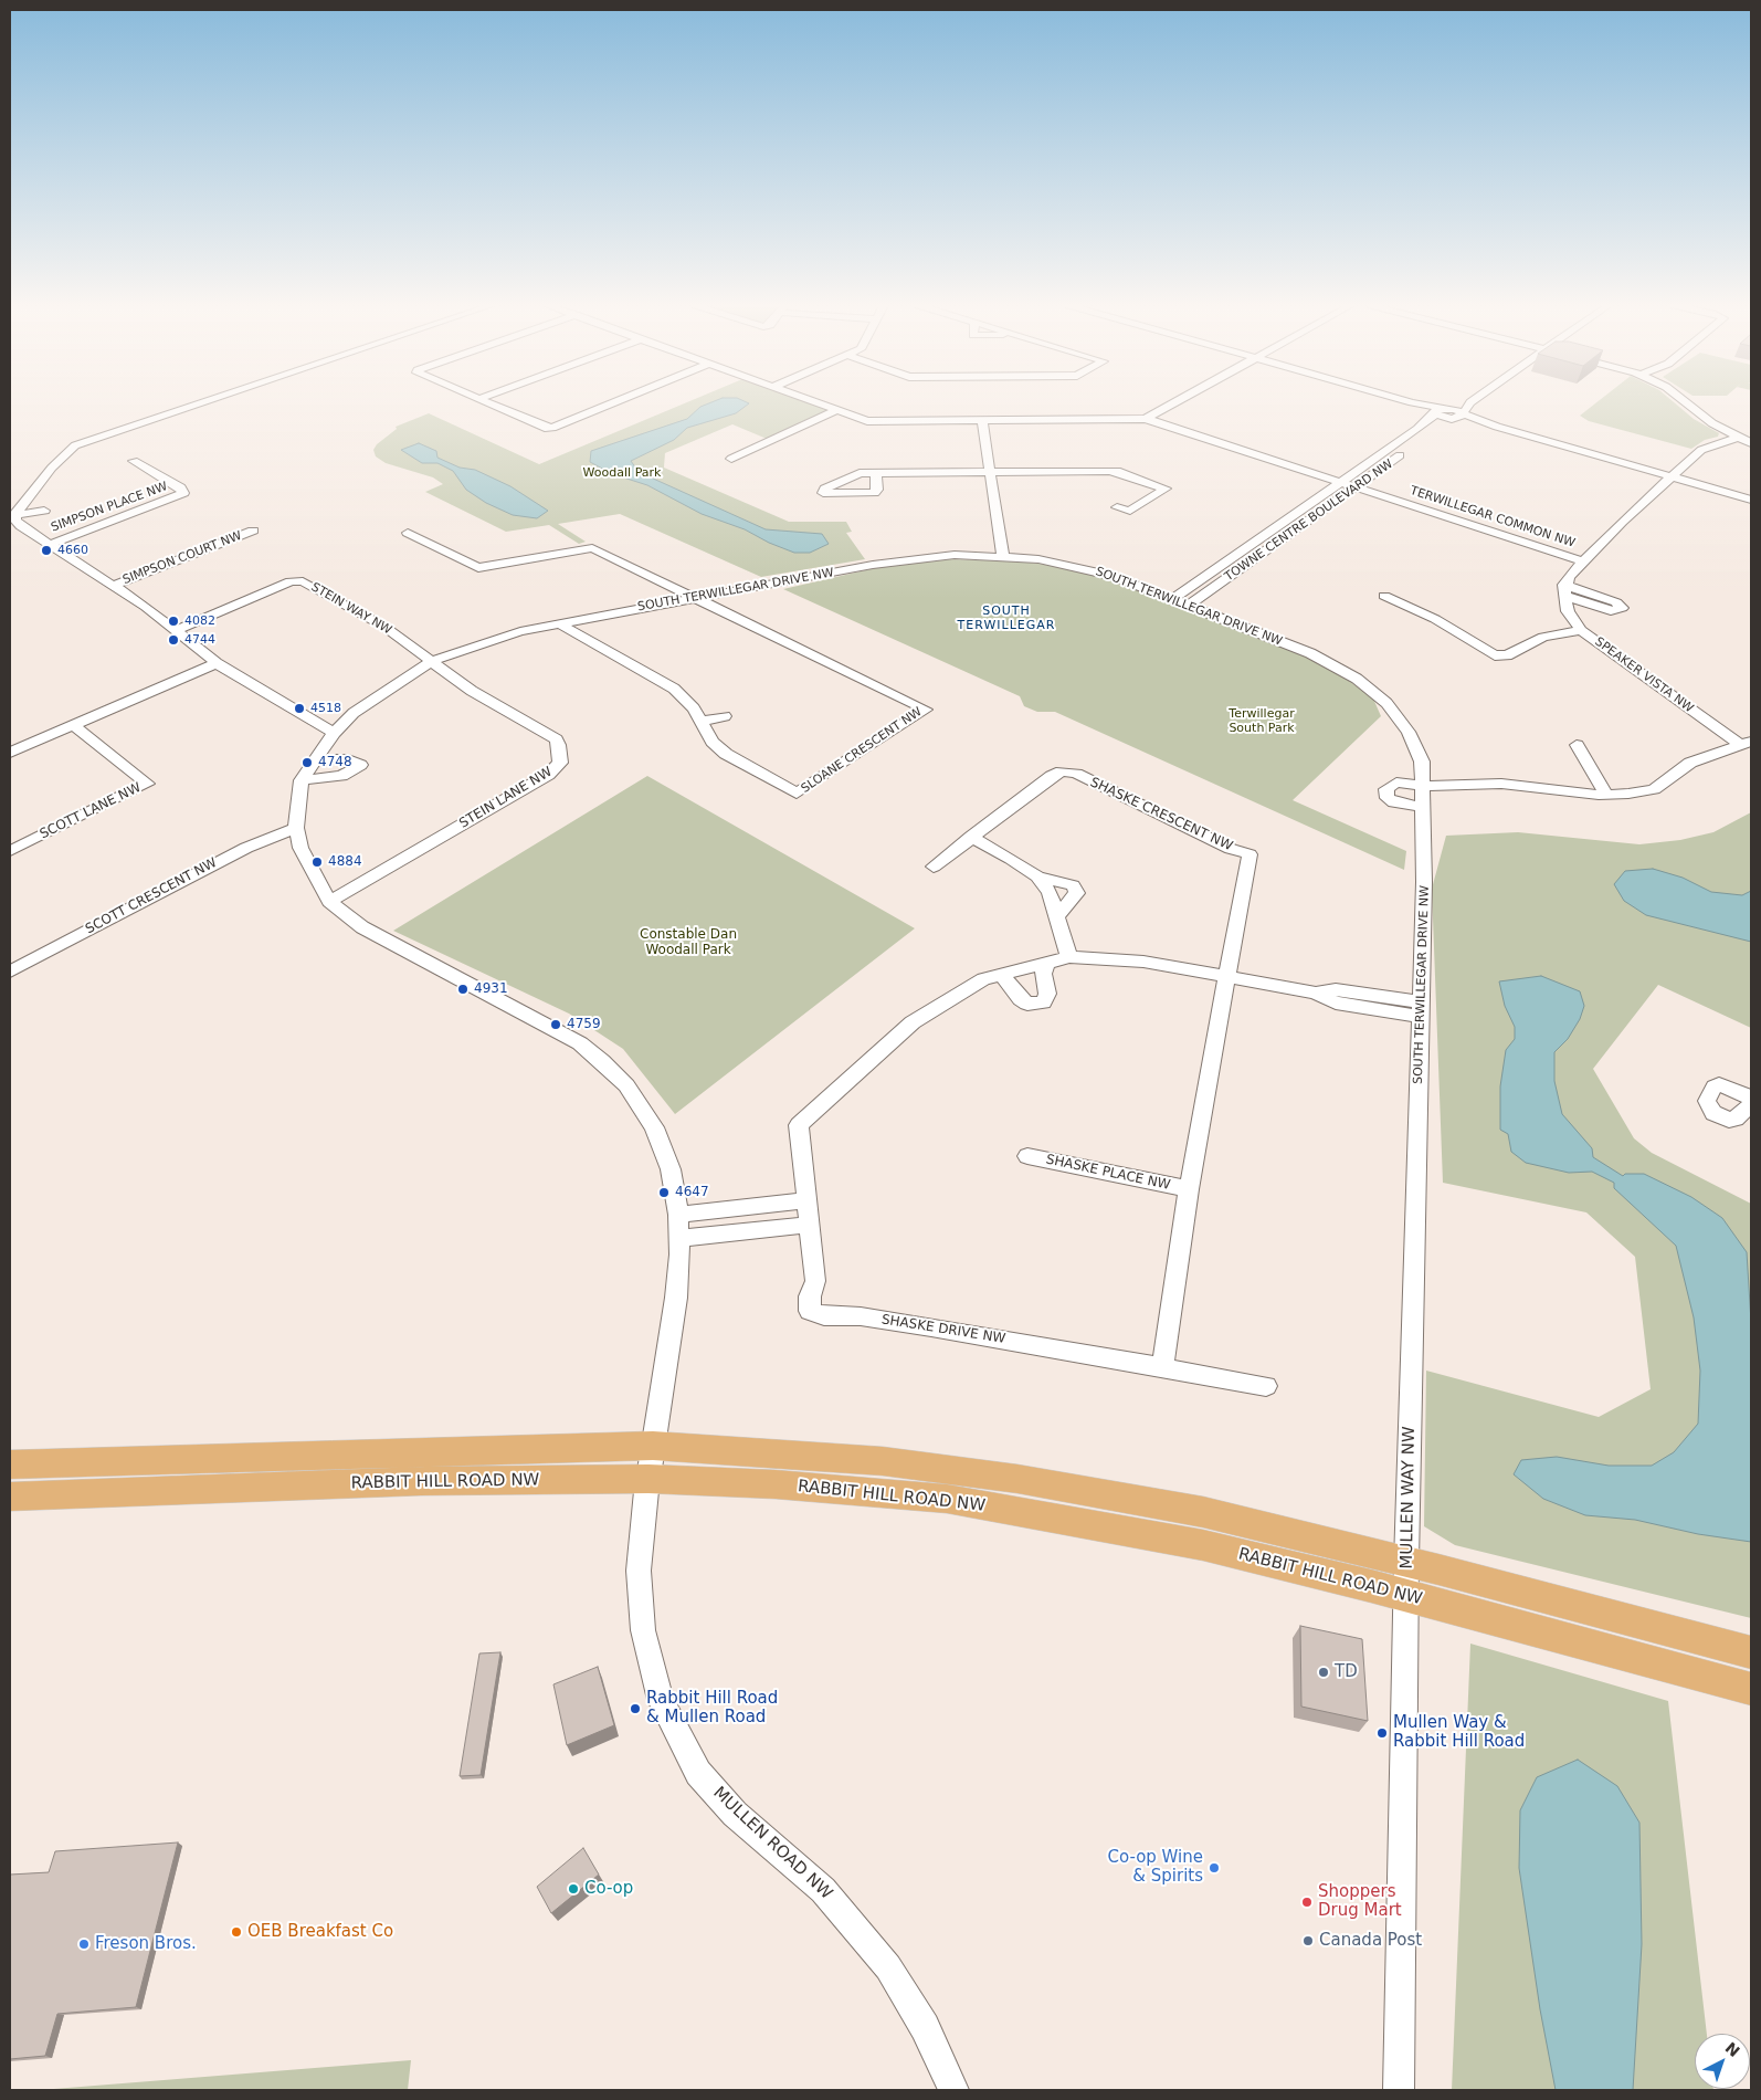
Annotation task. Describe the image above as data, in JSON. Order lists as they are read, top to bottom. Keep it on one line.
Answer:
{"streets":{"main road":["RABBIT HILL ROAD NW"],"street":["SIMPSON PLACE NW","TERWILLEGAR COMMON NW","TOWNE CENTRE BOULEVARD NW","SIMPSON COURT NW","SOUTH TERWILLEGAR DRIVE NW","STEIN WAY NW","SPEAKER VISTA NW","SLOANE CRESCENT NW","STEIN LANE NW","SCOTT LANE NW","SHASKE CRESCENT NW","SCOTT CRESCENT NW","SHASKE PLACE NW","SHASKE DRIVE NW","MULLEN WAY NW","MULLEN ROAD NW"]},"crossings":[["TERWILLEGAR COMMON NW","TOWNE CENTRE BOULEVARD NW"],["TERWILLEGAR COMMON NW","SPEAKER VISTA NW"],["TOWNE CENTRE BOULEVARD NW","SOUTH TERWILLEGAR DRIVE NW"],["SOUTH TERWILLEGAR DRIVE NW","STEIN WAY NW"],["SOUTH TERWILLEGAR DRIVE NW","SLOANE CRESCENT NW"],["SOUTH TERWILLEGAR DRIVE NW","STEIN LANE NW"],["SOUTH TERWILLEGAR DRIVE NW","SCOTT CRESCENT NW"],["SOUTH TERWILLEGAR DRIVE NW","SHASKE DRIVE NW"],["SOUTH TERWILLEGAR DRIVE NW","RABBIT HILL ROAD NW"],["SOUTH TERWILLEGAR DRIVE NW","MULLEN WAY NW"],["SOUTH TERWILLEGAR DRIVE NW","MULLEN ROAD NW"],["STEIN WAY NW","STEIN LANE NW"],["SHASKE CRESCENT NW","SHASKE DRIVE NW"],["RABBIT HILL ROAD NW","MULLEN WAY NW"],["RABBIT HILL ROAD NW","MULLEN ROAD NW"]],"districts":["SOUTH TERWILLEGAR"],"parks":["Woodall Park","Terwillegar South Park","Constable Dan Woodall Park"],"places":["4660","4082","4744","4518","4748","4884","4931","4759","4647","TD","Rabbit Hill Road & Mullen Road","Mullen Way & Rabbit Hill Road","Co-op Wine & Spirits","Co-op","Shoppers Drug Mart","OEB Breakfast Co","Canada Post","Freson Bros."],"north":"top right"}
